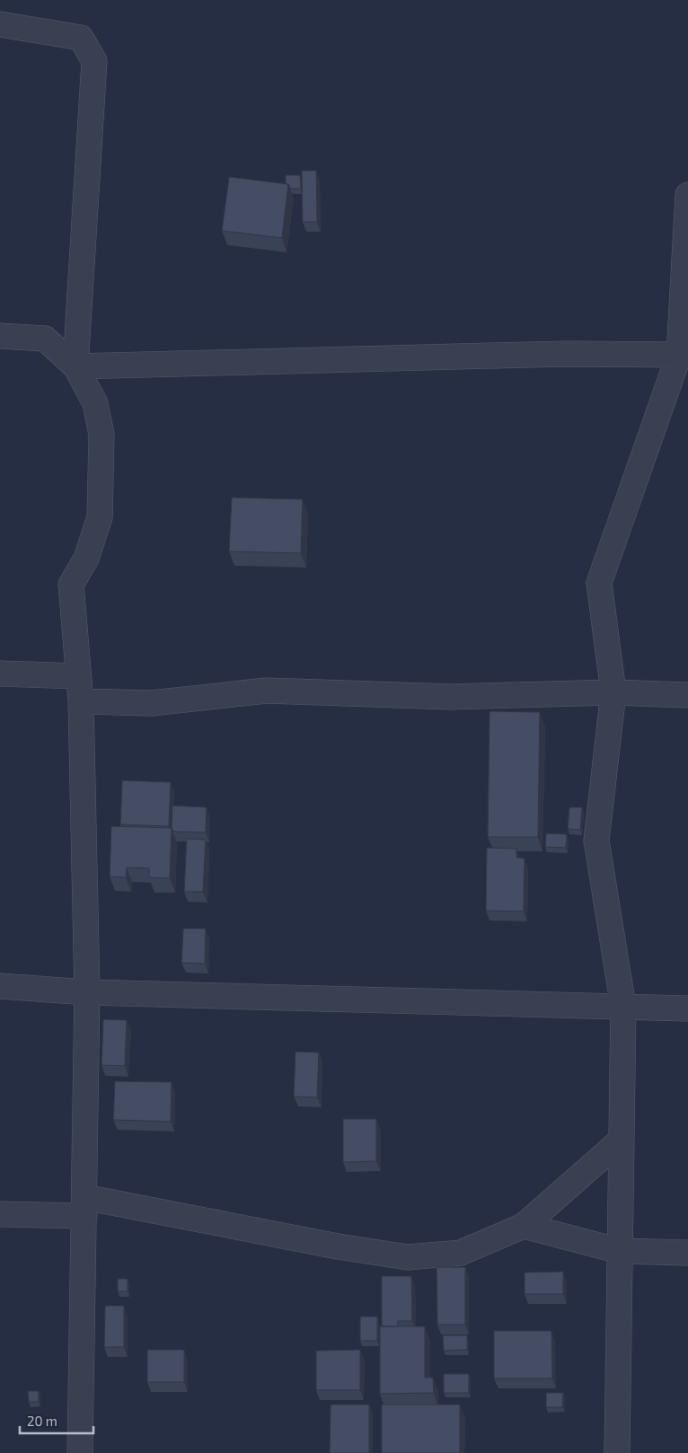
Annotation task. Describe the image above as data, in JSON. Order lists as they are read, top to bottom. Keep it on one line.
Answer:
{"scale_bar":"20 m"}
